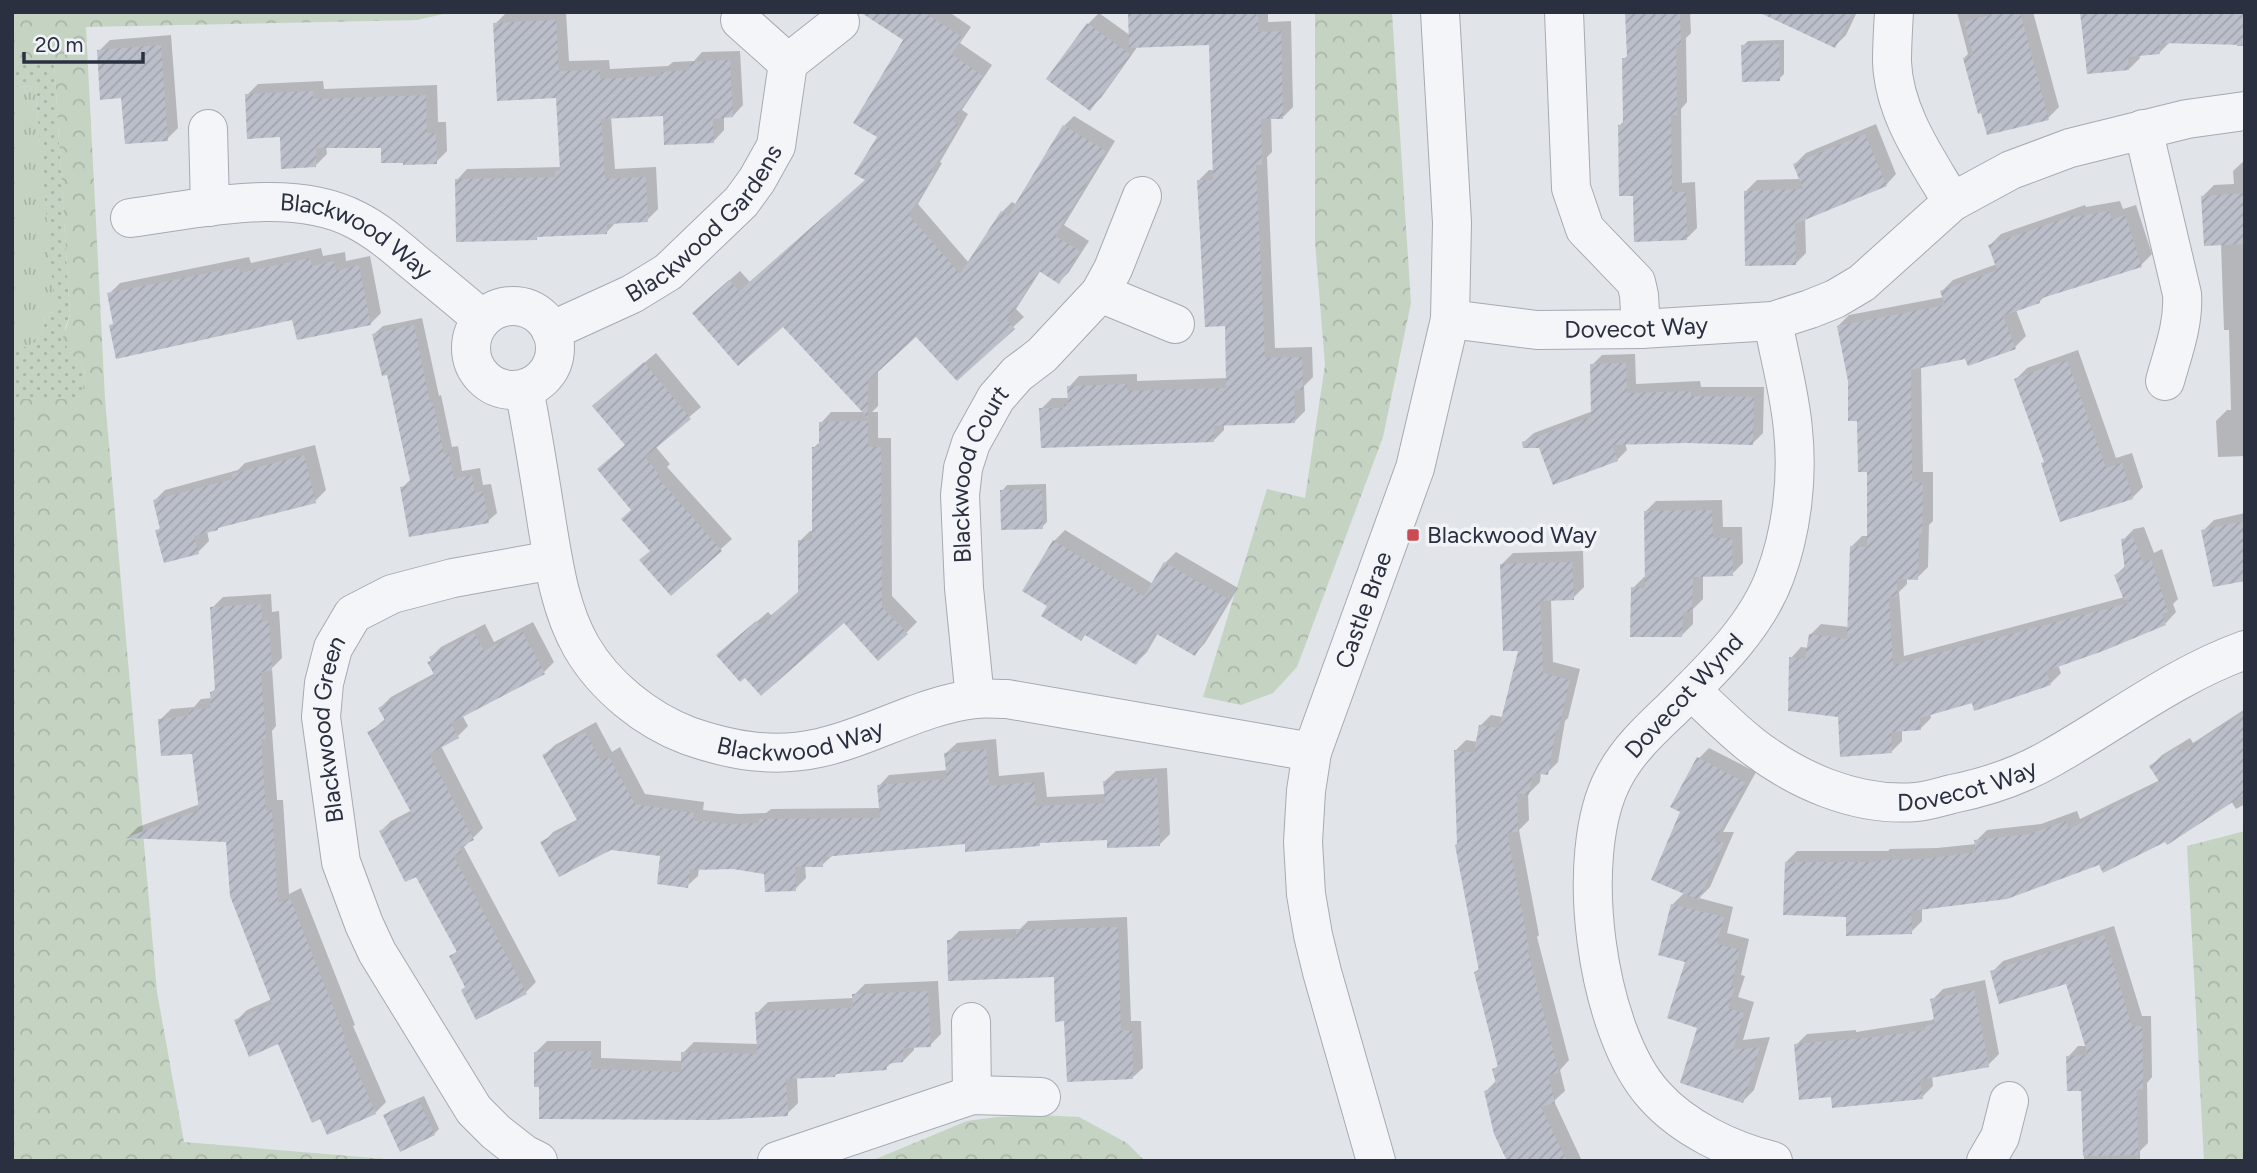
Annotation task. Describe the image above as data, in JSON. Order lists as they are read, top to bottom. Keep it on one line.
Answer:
{"streets":{"street":["Blackwood Gardens","Blackwood Way","Dovecot Way","Blackwood Court","Castle Brae","Dovecot Wynd","Blackwood Green"]},"crossings":[["Blackwood Gardens","Blackwood Way"],["Blackwood Way","Blackwood Court"],["Blackwood Way","Castle Brae"],["Blackwood Way","Blackwood Green"],["Dovecot Way","Castle Brae"],["Dovecot Way","Dovecot Wynd"]],"places":{"transit":["Blackwood Way"]},"scale_bar":"20 m"}
